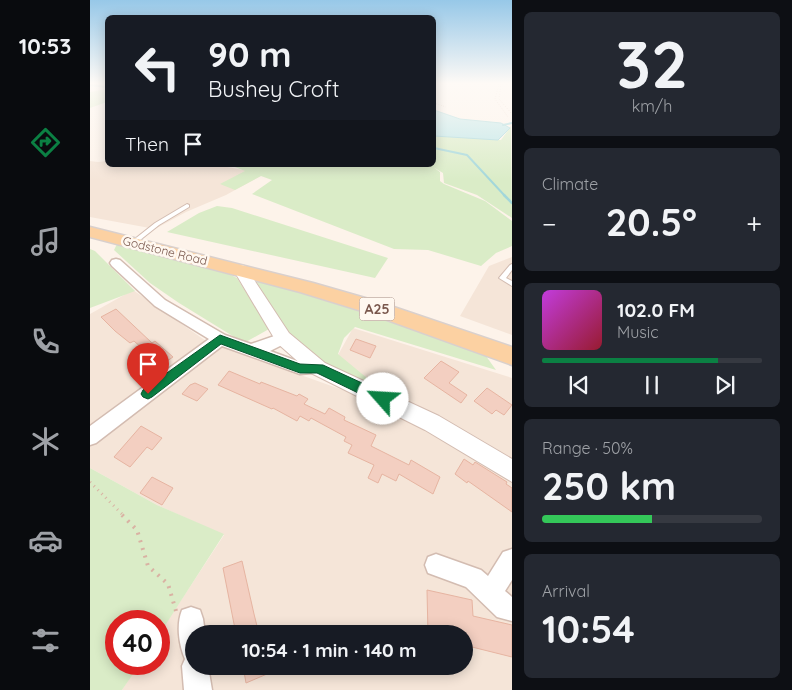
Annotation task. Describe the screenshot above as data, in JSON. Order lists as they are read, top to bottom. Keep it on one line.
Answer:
{"streets":{"main road":["Godstone Road","A25"]},"page":{"tabs":"10:53","tile":[["32","km/h"],"Climate",["Range · 50%","250 km"],["Arrival","10:54"]],"turn":["90 m","Bushey Croft"],"then":"Then","heat":["−","20.5°","+"],"song":["102.0 FM","Music"],"limit":"40","trip":"10:54 · 1 min · 140 m"}}
